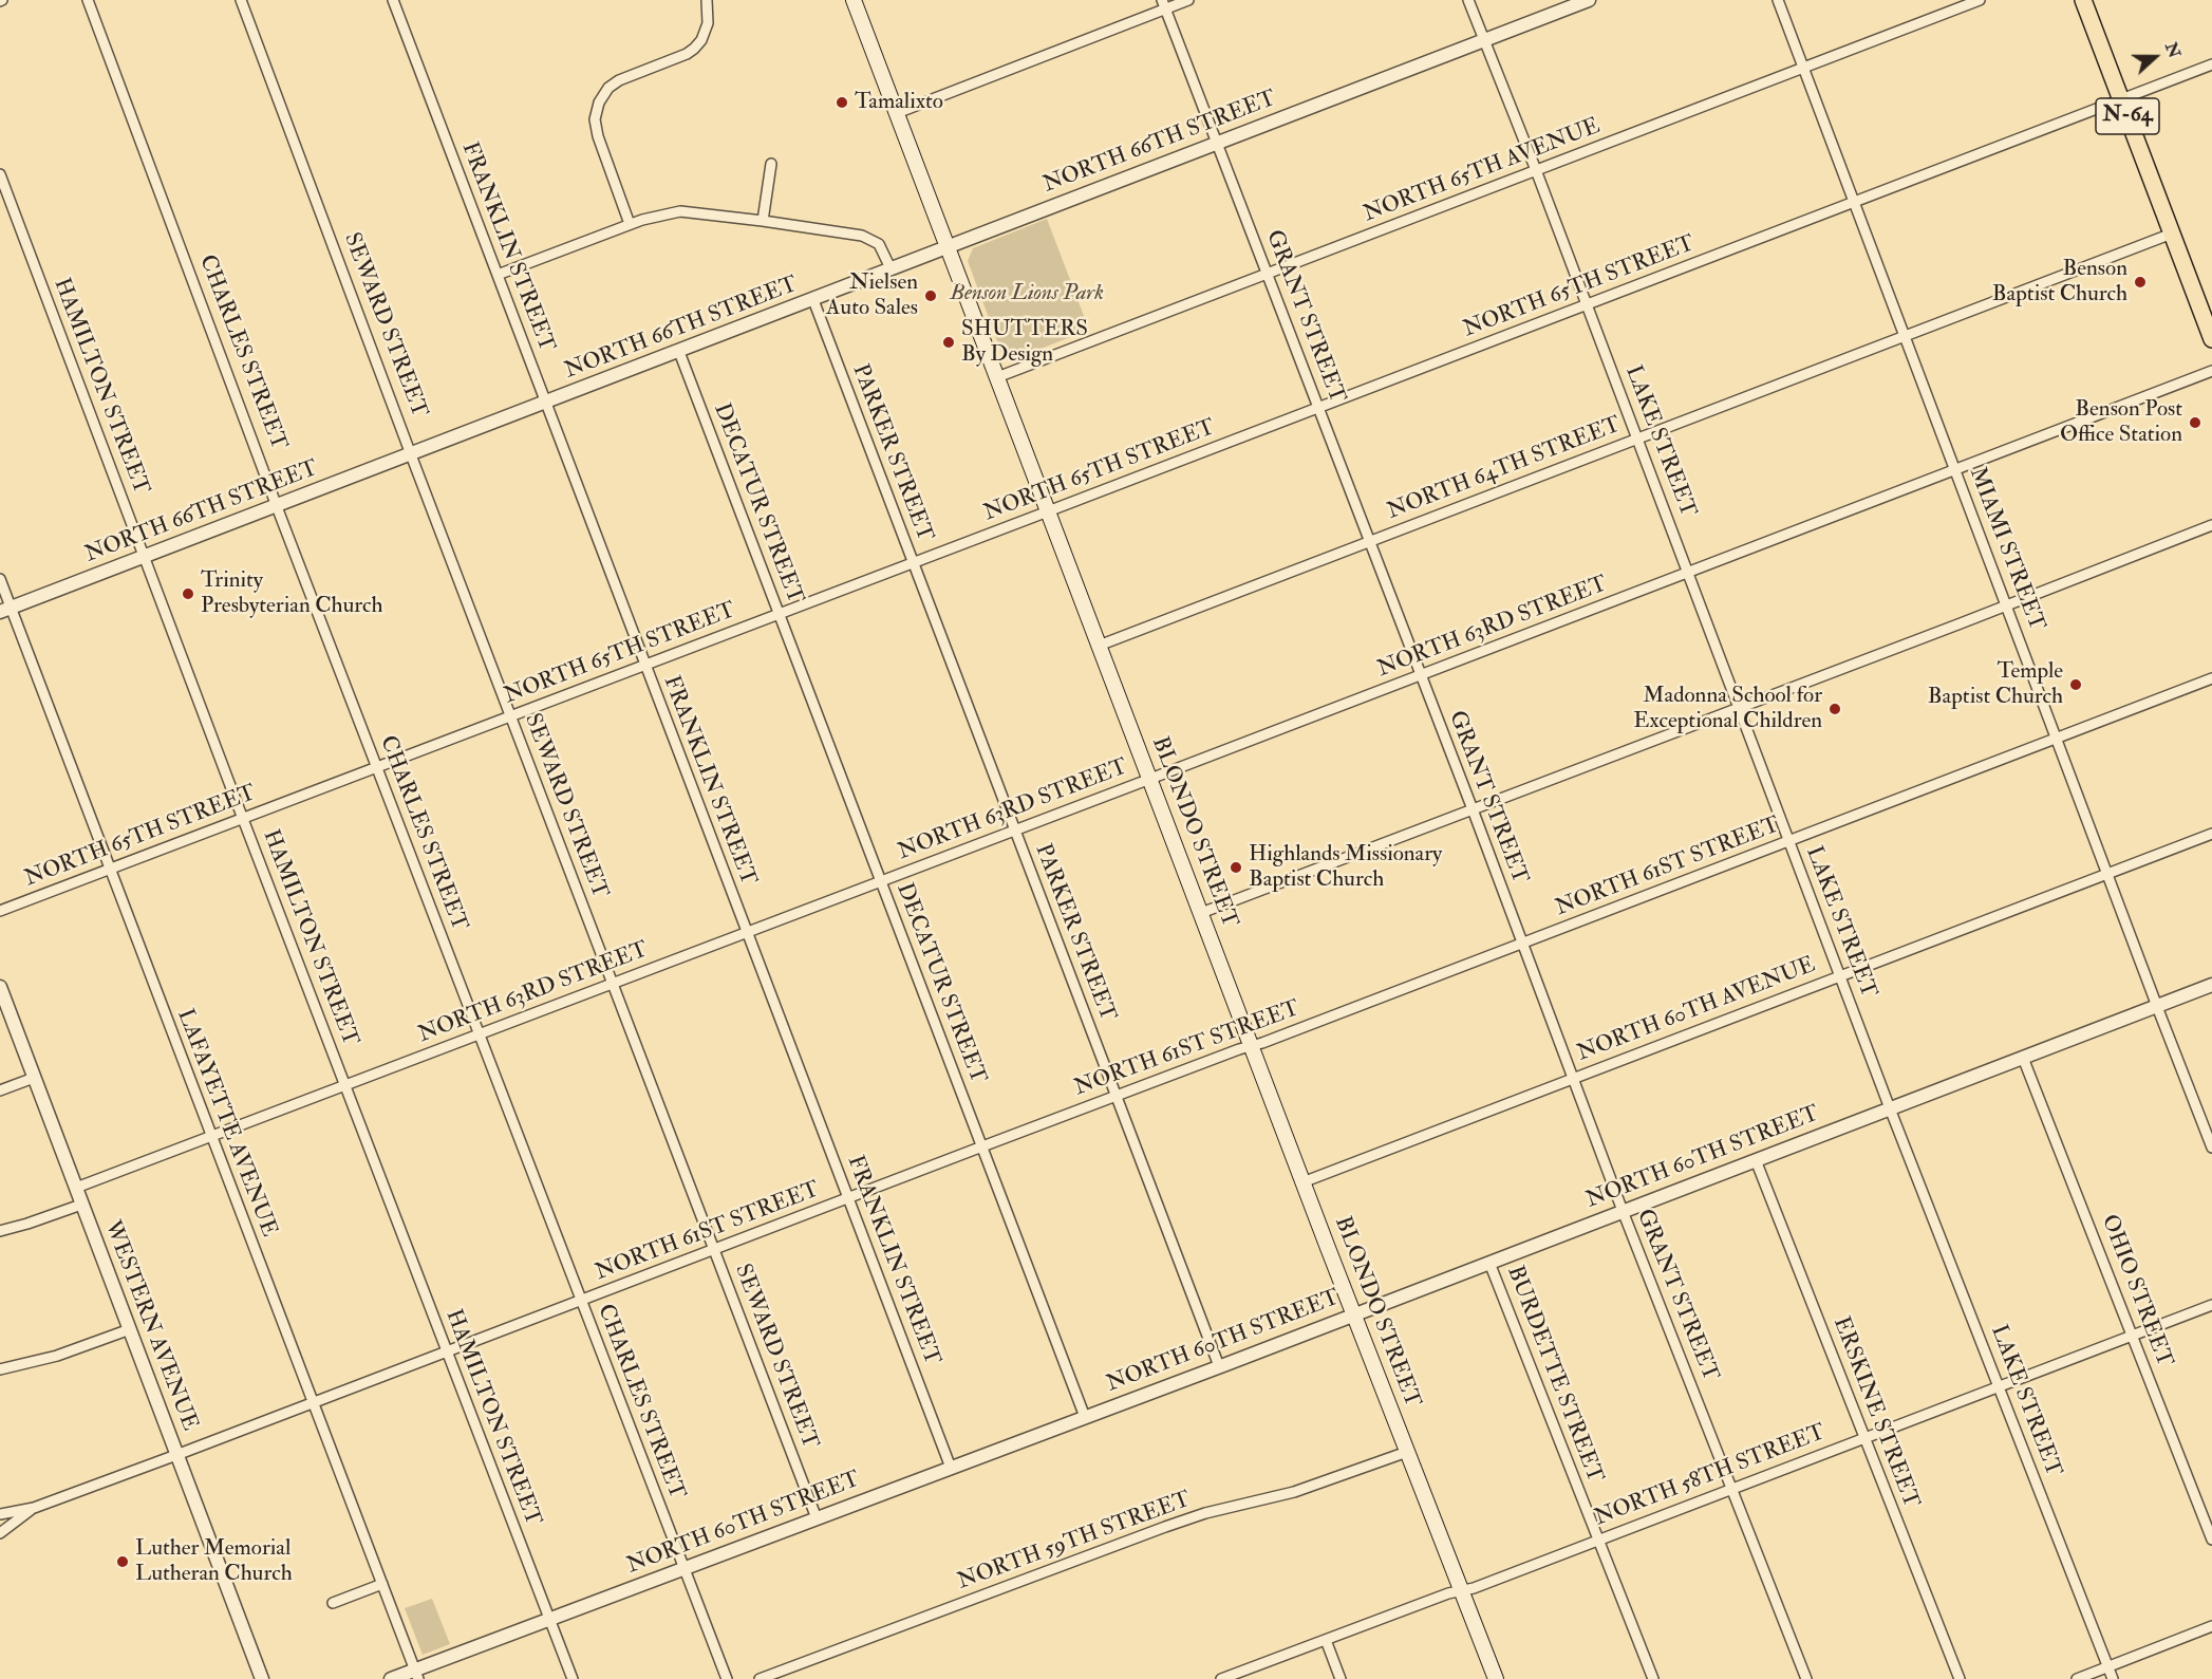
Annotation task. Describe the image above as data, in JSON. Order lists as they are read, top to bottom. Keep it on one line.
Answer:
{"streets":{"main road":["N-64","BLONDO STREET"],"street":["NORTH 66TH STREET","NORTH 65TH AVENUE","FRANKLIN STREET","NORTH 65TH STREET","GRANT STREET","SEWARD STREET","CHARLES STREET","HAMILTON STREET","LAKE STREET","PARKER STREET","NORTH 64TH STREET","DECATUR STREET","MIAMI STREET","NORTH 63RD STREET","NORTH 61ST STREET","NORTH 60TH AVENUE","LAFAYETTE AVENUE","NORTH 60TH STREET","OHIO STREET","WESTERN AVENUE","BURDETTE STREET","ERSKINE STREET","NORTH 58TH STREET","NORTH 59TH STREET"]},"crossings":[["N-64","NORTH 65TH STREET"],["N-64","NORTH 64TH STREET"],["NORTH 66TH STREET","FRANKLIN STREET"],["NORTH 66TH STREET","GRANT STREET"],["NORTH 66TH STREET","SEWARD STREET"],["NORTH 66TH STREET","CHARLES STREET"],["NORTH 66TH STREET","HAMILTON STREET"],["NORTH 66TH STREET","LAKE STREET"],["NORTH 66TH STREET","PARKER STREET"],["NORTH 66TH STREET","DECATUR STREET"],["NORTH 66TH STREET","BLONDO STREET"],["NORTH 66TH STREET","LAFAYETTE AVENUE"],["NORTH 65TH AVENUE","GRANT STREET"],["NORTH 65TH AVENUE","LAKE STREET"],["NORTH 65TH AVENUE","MIAMI STREET"],["NORTH 65TH AVENUE","BLONDO STREET"],["FRANKLIN STREET","NORTH 65TH STREET"],["FRANKLIN STREET","NORTH 63RD STREET"],["FRANKLIN STREET","NORTH 61ST STREET"],["FRANKLIN STREET","NORTH 60TH STREET"],["NORTH 65TH STREET","GRANT STREET"],["NORTH 65TH STREET","SEWARD STREET"],["NORTH 65TH STREET","CHARLES STREET"],["NORTH 65TH STREET","HAMILTON STREET"],["NORTH 65TH STREET","LAKE STREET"],["NORTH 65TH STREET","PARKER STREET"],["NORTH 65TH STREET","DECATUR STREET"],["NORTH 65TH STREET","MIAMI STREET"],["NORTH 65TH STREET","BLONDO STREET"],["NORTH 65TH STREET","LAFAYETTE AVENUE"],["GRANT STREET","NORTH 64TH STREET"],["GRANT STREET","NORTH 63RD STREET"],["GRANT STREET","NORTH 61ST STREET"],["GRANT STREET","NORTH 60TH AVENUE"],["GRANT STREET","NORTH 60TH STREET"],["GRANT STREET","NORTH 58TH STREET"],["SEWARD STREET","NORTH 63RD STREET"],["SEWARD STREET","NORTH 61ST STREET"],["SEWARD STREET","NORTH 60TH STREET"],["CHARLES STREET","NORTH 63RD STREET"],["CHARLES STREET","NORTH 61ST STREET"],["CHARLES STREET","NORTH 60TH STREET"],["HAMILTON STREET","NORTH 63RD STREET"],["HAMILTON STREET","NORTH 61ST STREET"],["HAMILTON STREET","NORTH 60TH STREET"],["LAKE STREET","NORTH 64TH STREET"],["LAKE STREET","NORTH 63RD STREET"],["LAKE STREET","NORTH 61ST STREET"],["LAKE STREET","NORTH 60TH AVENUE"],["LAKE STREET","NORTH 60TH STREET"],["LAKE STREET","NORTH 58TH STREET"],["PARKER STREET","NORTH 63RD STREET"],["PARKER STREET","NORTH 61ST STREET"],["PARKER STREET","NORTH 60TH STREET"],["NORTH 64TH STREET","MIAMI STREET"],["NORTH 64TH STREET","BLONDO STREET"],["DECATUR STREET","NORTH 63RD STREET"],["DECATUR STREET","NORTH 61ST STREET"],["DECATUR STREET","NORTH 60TH STREET"],["MIAMI STREET","NORTH 63RD STREET"],["MIAMI STREET","NORTH 61ST STREET"],["MIAMI STREET","NORTH 60TH AVENUE"],["MIAMI STREET","NORTH 60TH STREET"],["NORTH 63RD STREET","BLONDO STREET"],["NORTH 63RD STREET","LAFAYETTE AVENUE"],["NORTH 63RD STREET","WESTERN AVENUE"],["BLONDO STREET","NORTH 61ST STREET"],["BLONDO STREET","NORTH 60TH AVENUE"],["BLONDO STREET","NORTH 60TH STREET"],["BLONDO STREET","NORTH 58TH STREET"],["BLONDO STREET","NORTH 59TH STREET"],["NORTH 61ST STREET","LAFAYETTE AVENUE"],["NORTH 61ST STREET","WESTERN AVENUE"],["LAFAYETTE AVENUE","NORTH 60TH STREET"],["NORTH 60TH STREET","OHIO STREET"],["NORTH 60TH STREET","BURDETTE STREET"],["NORTH 60TH STREET","ERSKINE STREET"],["OHIO STREET","NORTH 58TH STREET"],["BURDETTE STREET","NORTH 58TH STREET"],["ERSKINE STREET","NORTH 58TH STREET"]],"parks":["Benson Lions Park"],"places":["Tamalixto","Benson Baptist Church","Nielsen Auto Sales","SHUTTERS By Design","Benson Post Office Station","Trinity Presbyterian Church","Temple Baptist Church","Madonna School for Exceptional Children","Highlands Missionary Baptist Church","Luther Memorial Lutheran Church"],"north":"right"}
